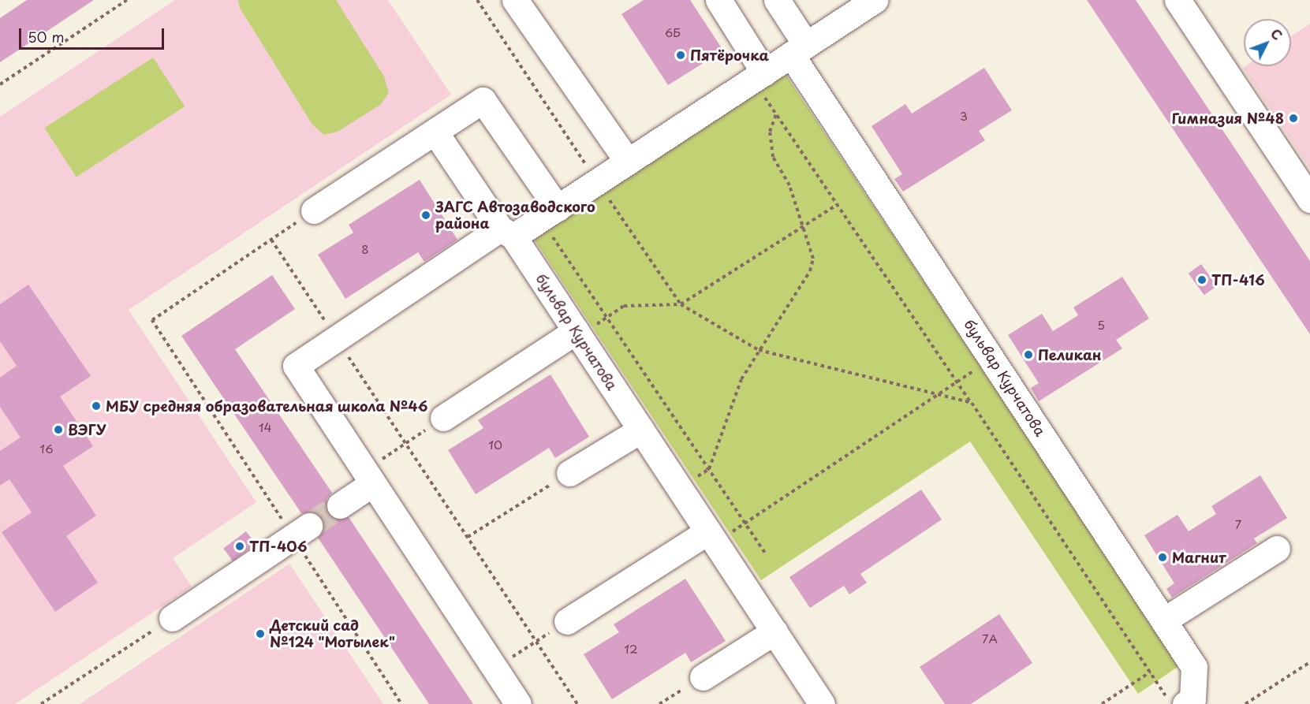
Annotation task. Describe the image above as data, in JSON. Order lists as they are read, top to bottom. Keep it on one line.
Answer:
{"streets":{"street":["бульвар Курчатова"]},"places":["Пятёрочка","Гимназия №48","ЗАГС Автозаводского района","ТП-416","Пеликан","МБУ средняя образовательная школа №46","ВЭГУ","ТП-406","Магнит","Детский сад №124 \"Мотылек\""],"house_numbers":["6Б","3","8","5","14","10","16","7","7А","12"],"scale_bar":"50 m","north":"top right"}
